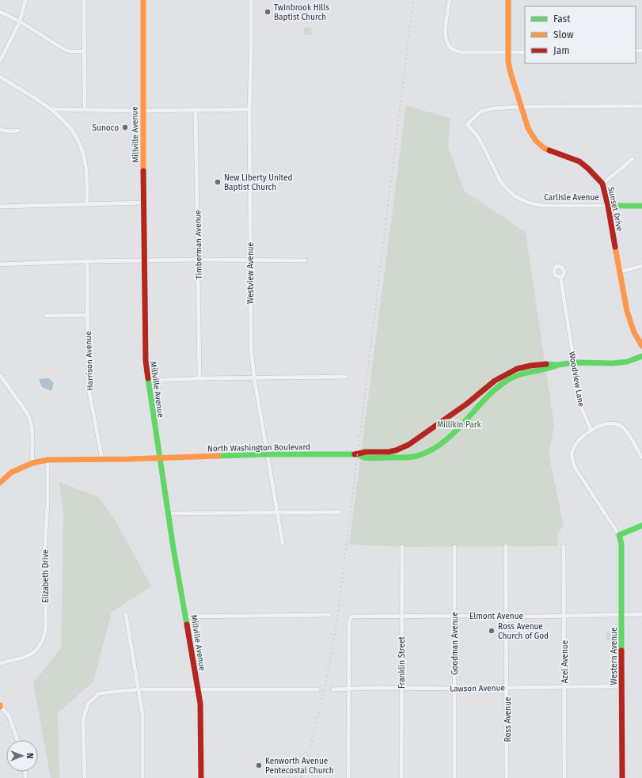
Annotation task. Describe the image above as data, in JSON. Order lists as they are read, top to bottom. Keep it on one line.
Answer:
{"streets":{"street":["Millville Avenue","Carlisle Avenue","Sunset Drive","Timberman Avenue","Westview Avenue","Harrison Avenue","Woodview Lane","North Washington Boulevard","Elizabeth Drive","Elmont Avenue","Goodman Avenue","Western Avenue","Azel Avenue","Franklin Street","Lawson Avenue","Ross Avenue"]},"crossings":[["Millville Avenue","North Washington Boulevard"],["Carlisle Avenue","Sunset Drive"],["Westview Avenue","North Washington Boulevard"],["Harrison Avenue","North Washington Boulevard"],["Woodview Lane","North Washington Boulevard"],["North Washington Boulevard","Elizabeth Drive"],["Elmont Avenue","Goodman Avenue"],["Elmont Avenue","Western Avenue"],["Elmont Avenue","Azel Avenue"],["Elmont Avenue","Franklin Street"],["Elmont Avenue","Lawson Avenue"],["Elmont Avenue","Ross Avenue"],["Goodman Avenue","Lawson Avenue"],["Western Avenue","Lawson Avenue"],["Azel Avenue","Lawson Avenue"],["Franklin Street","Lawson Avenue"],["Lawson Avenue","Ross Avenue"]],"parks":["Millikin Park"],"places":["Twinbrook Hills Baptist Church","Sunoco","New Liberty United Baptist Church","Ross Avenue Church of God","Kenworth Avenue Pentecostal Church"],"legend":["Fast","Slow","Jam"],"north":"right"}
